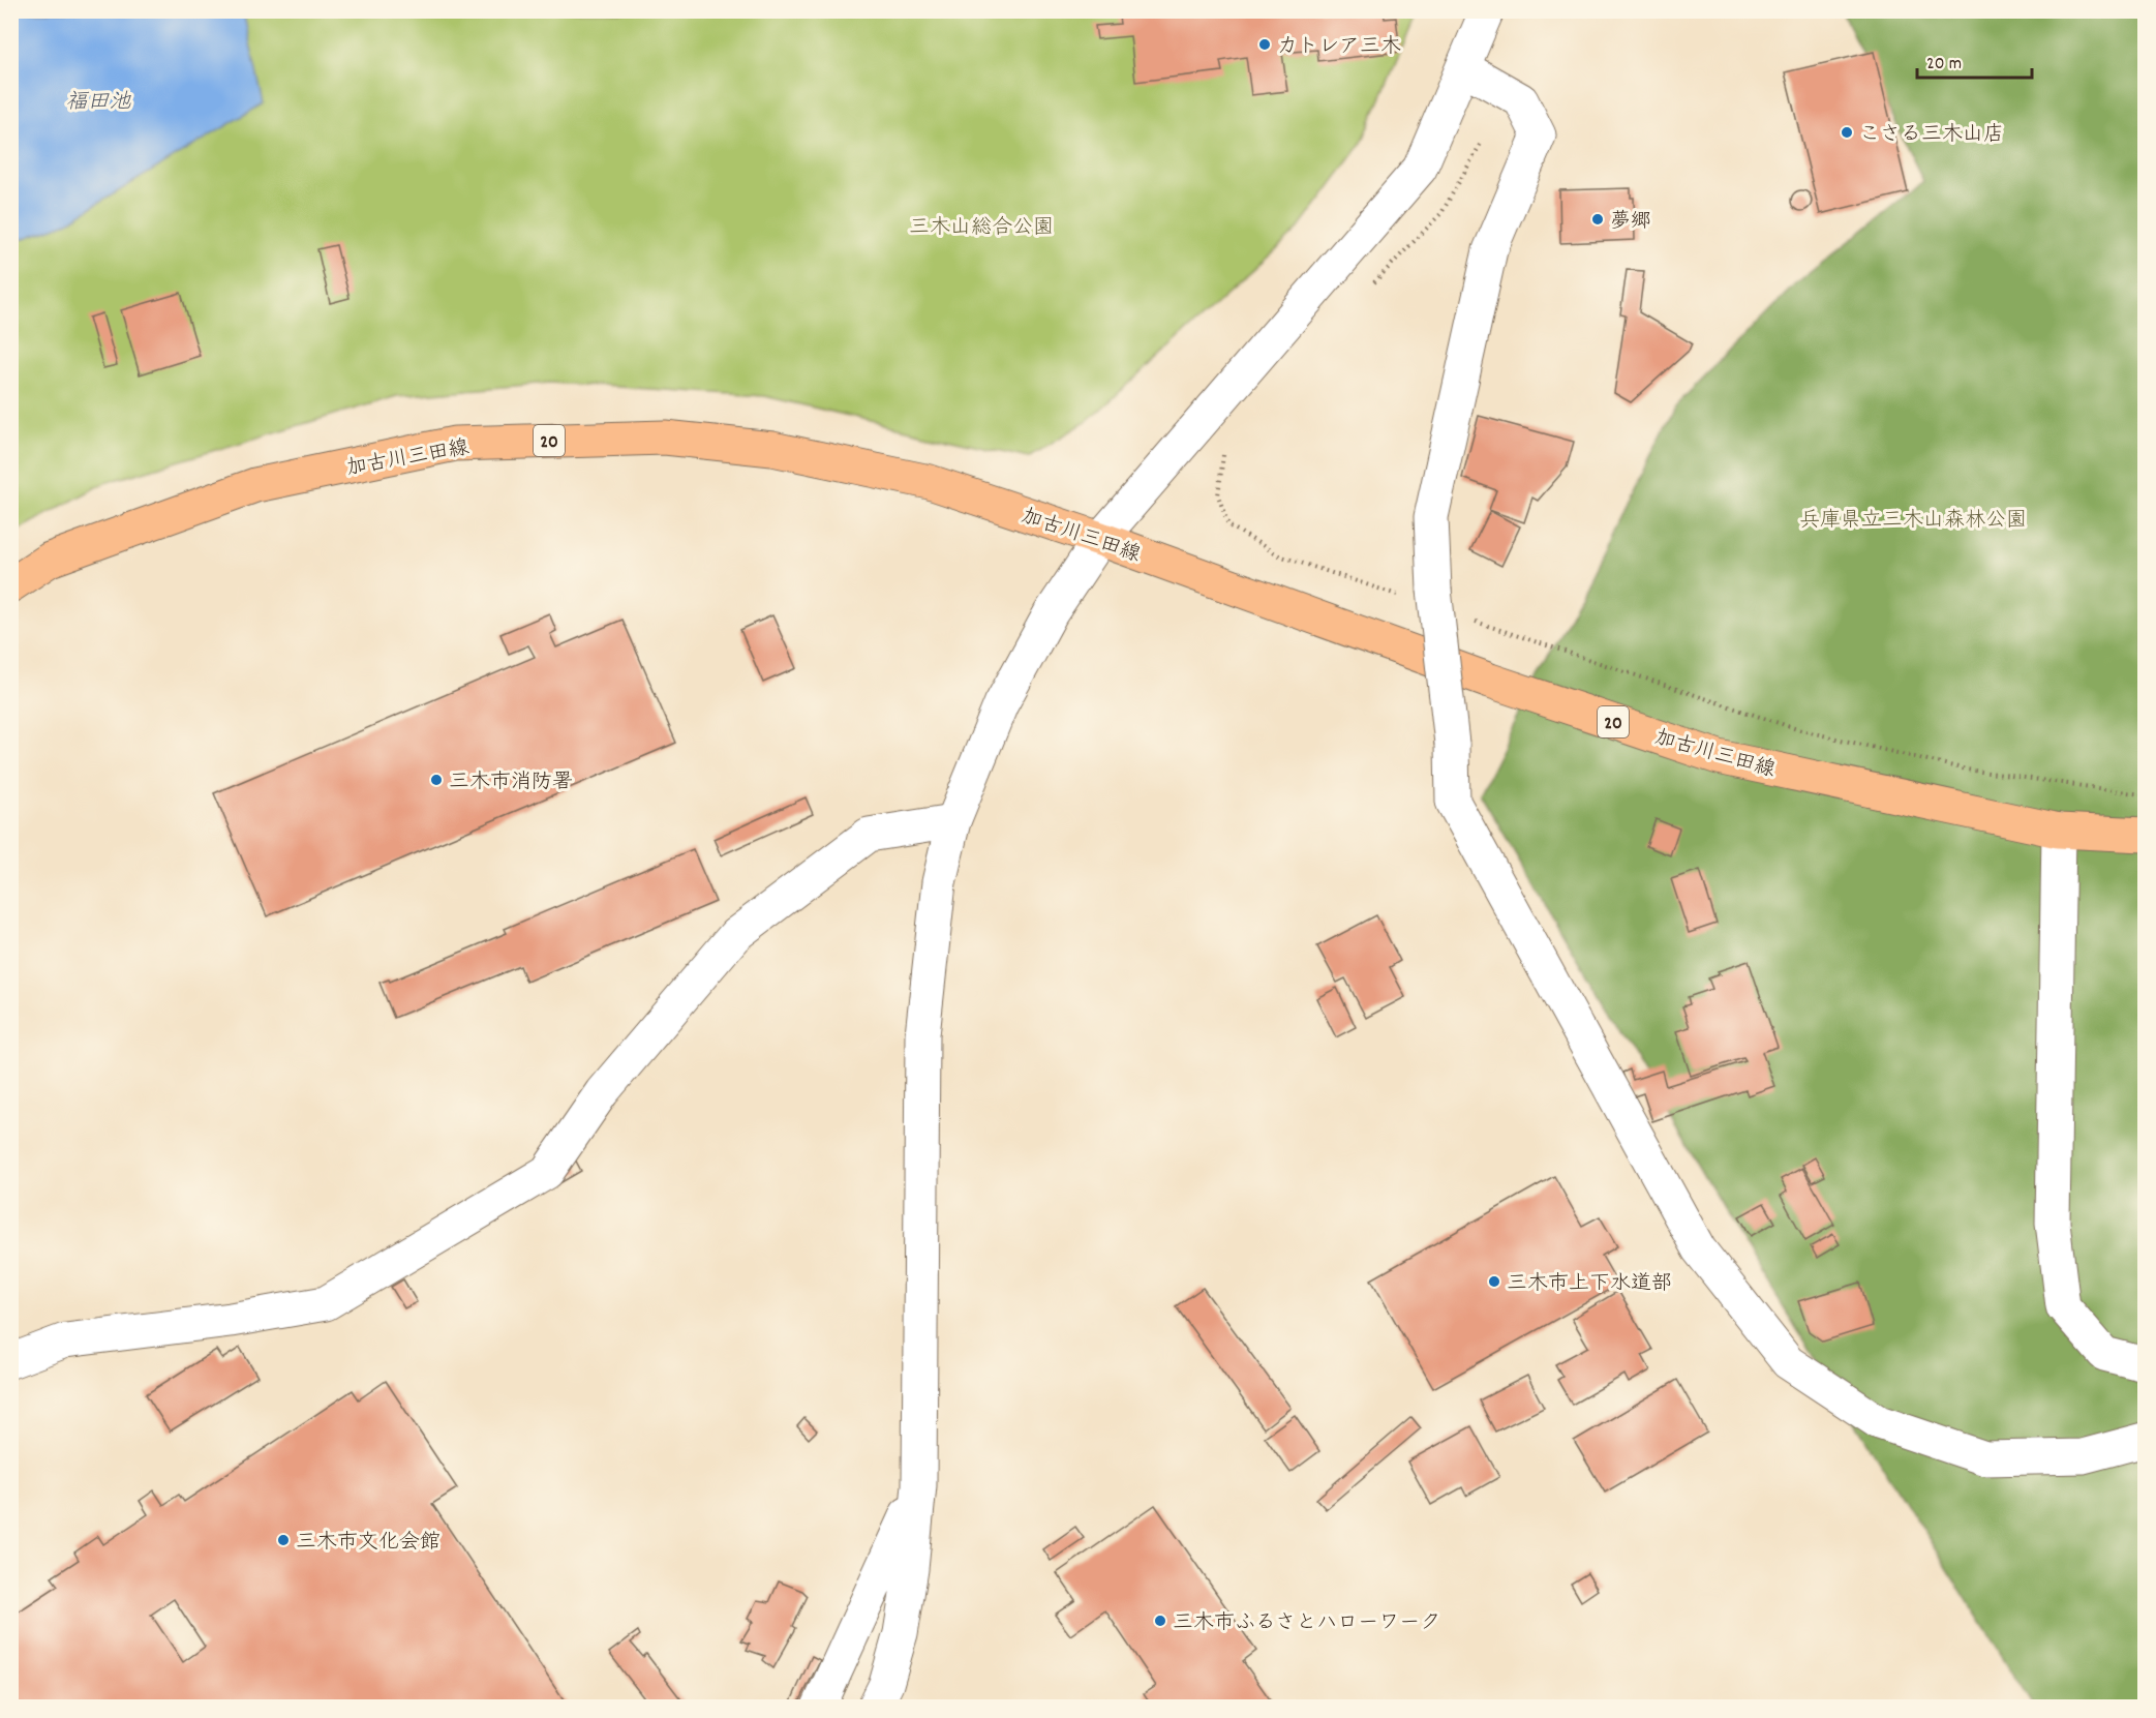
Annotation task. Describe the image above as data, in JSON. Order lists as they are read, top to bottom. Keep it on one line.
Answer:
{"streets":{"main road":["20","加古川三田線"]},"water":["福田池"],"parks":["三木山総合公園","兵庫県立三木山森林公園"],"places":["カトレア三木","こさる三木山店","夢郷","三木市消防署","三木市上下水道部","三木市文化会館","三木市ふるさとハローワーク"],"scale_bar":"20 m"}
